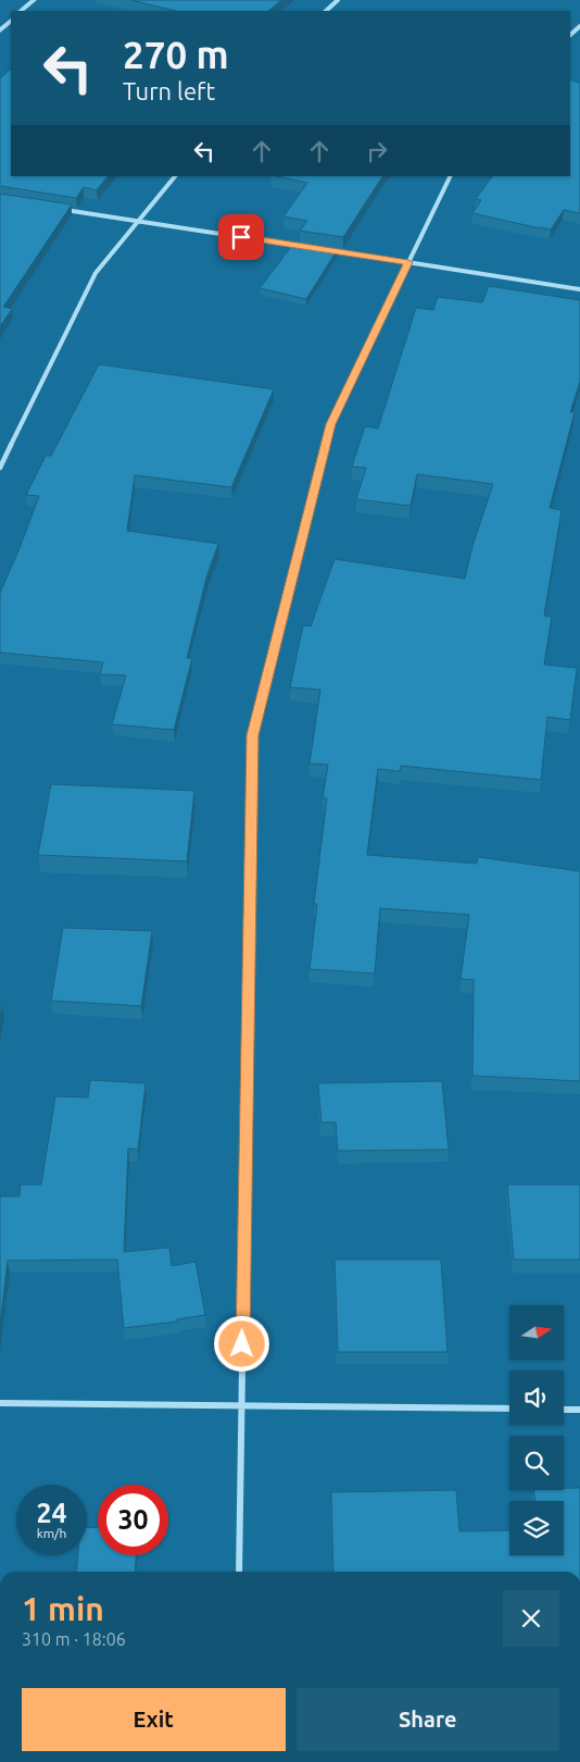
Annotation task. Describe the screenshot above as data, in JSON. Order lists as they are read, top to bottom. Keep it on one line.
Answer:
{"north":"right","page":{"turn":["270 m","Turn left"],"speed":"24 km/h","limit":"30","heading":["1 min","310 m · 18:06"],"buttons":["Exit","Share"]}}
